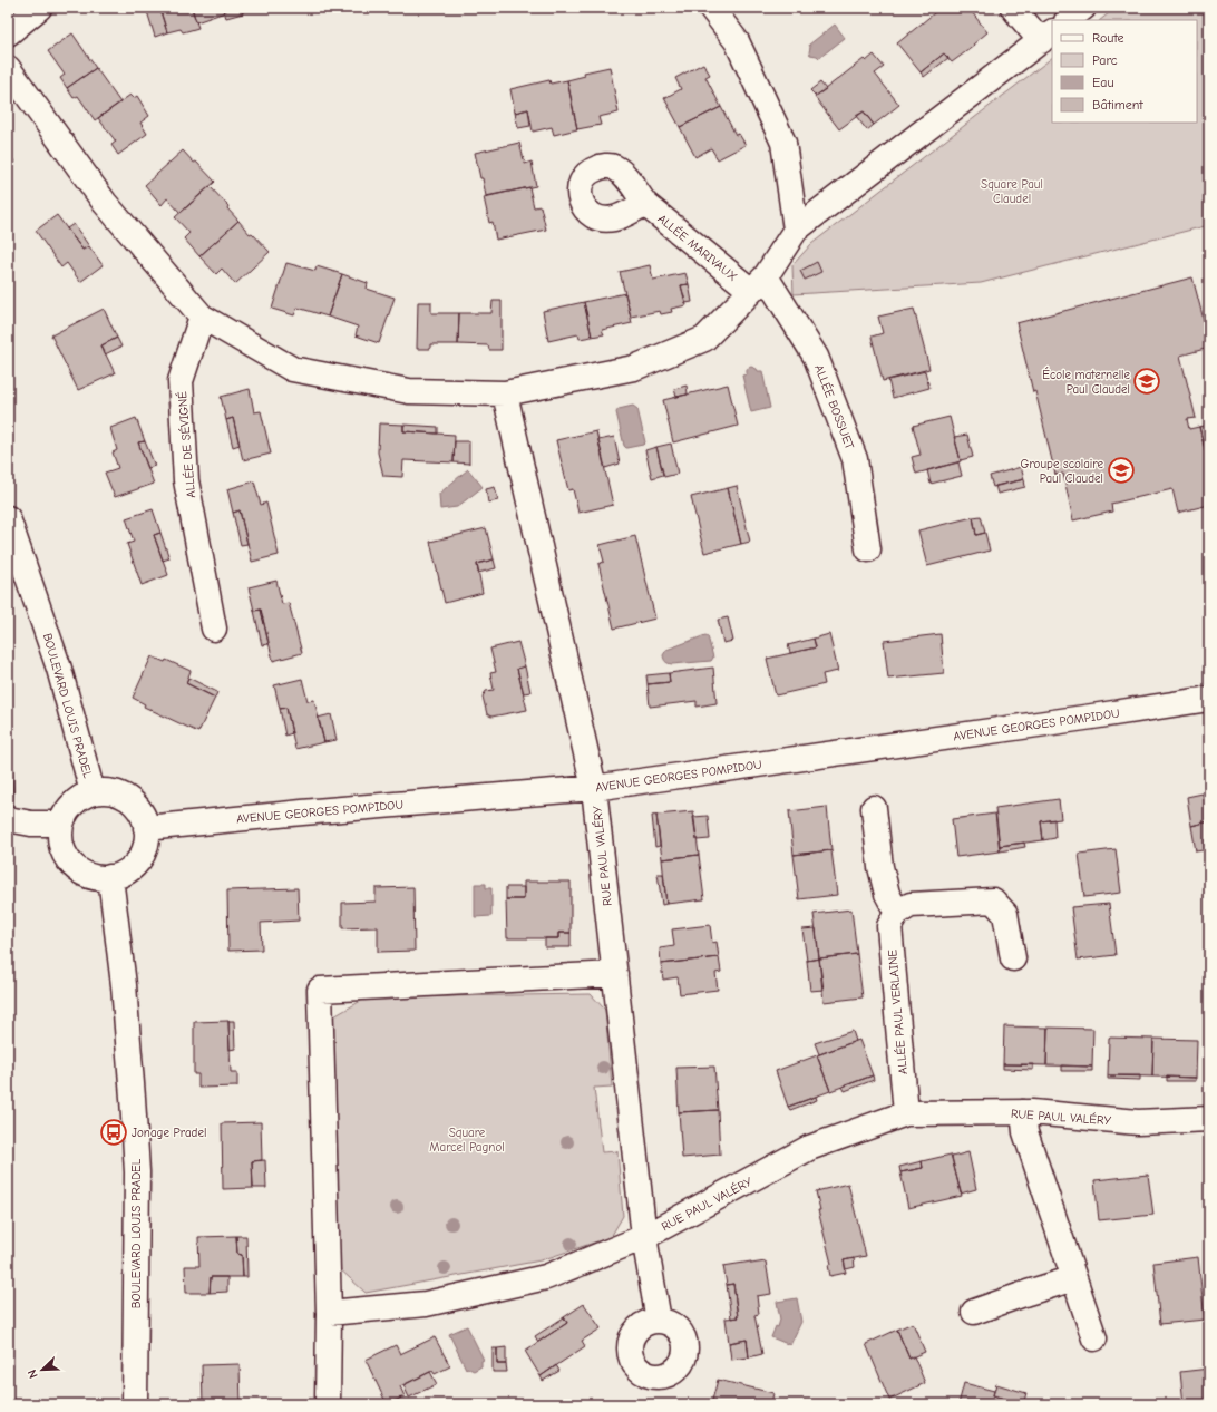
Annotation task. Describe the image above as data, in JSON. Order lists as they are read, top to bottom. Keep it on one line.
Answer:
{"streets":{"street":["ALLÉE MARIVAUX","ALLÉE BOSSUET","ALLÉE DE SÉVIGNÉ","BOULEVARD LOUIS PRADEL","AVENUE GEORGES POMPIDOU","RUE PAUL VALÉRY","ALLÉE PAUL VERLAINE"]},"crossings":[["ALLÉE MARIVAUX","ALLÉE BOSSUET"],["BOULEVARD LOUIS PRADEL","AVENUE GEORGES POMPIDOU"],["AVENUE GEORGES POMPIDOU","RUE PAUL VALÉRY"],["RUE PAUL VALÉRY","ALLÉE PAUL VERLAINE"]],"parks":["Square Paul Claudel","Square Marcel Pagnol"],"places":{"school or university":["École maternelle Paul Claudel","Groupe scolaire Paul Claudel"],"bus stop":["Jonage Pradel"]},"legend":["Route","Parc","Eau","Bâtiment"],"north":"bottom left"}
